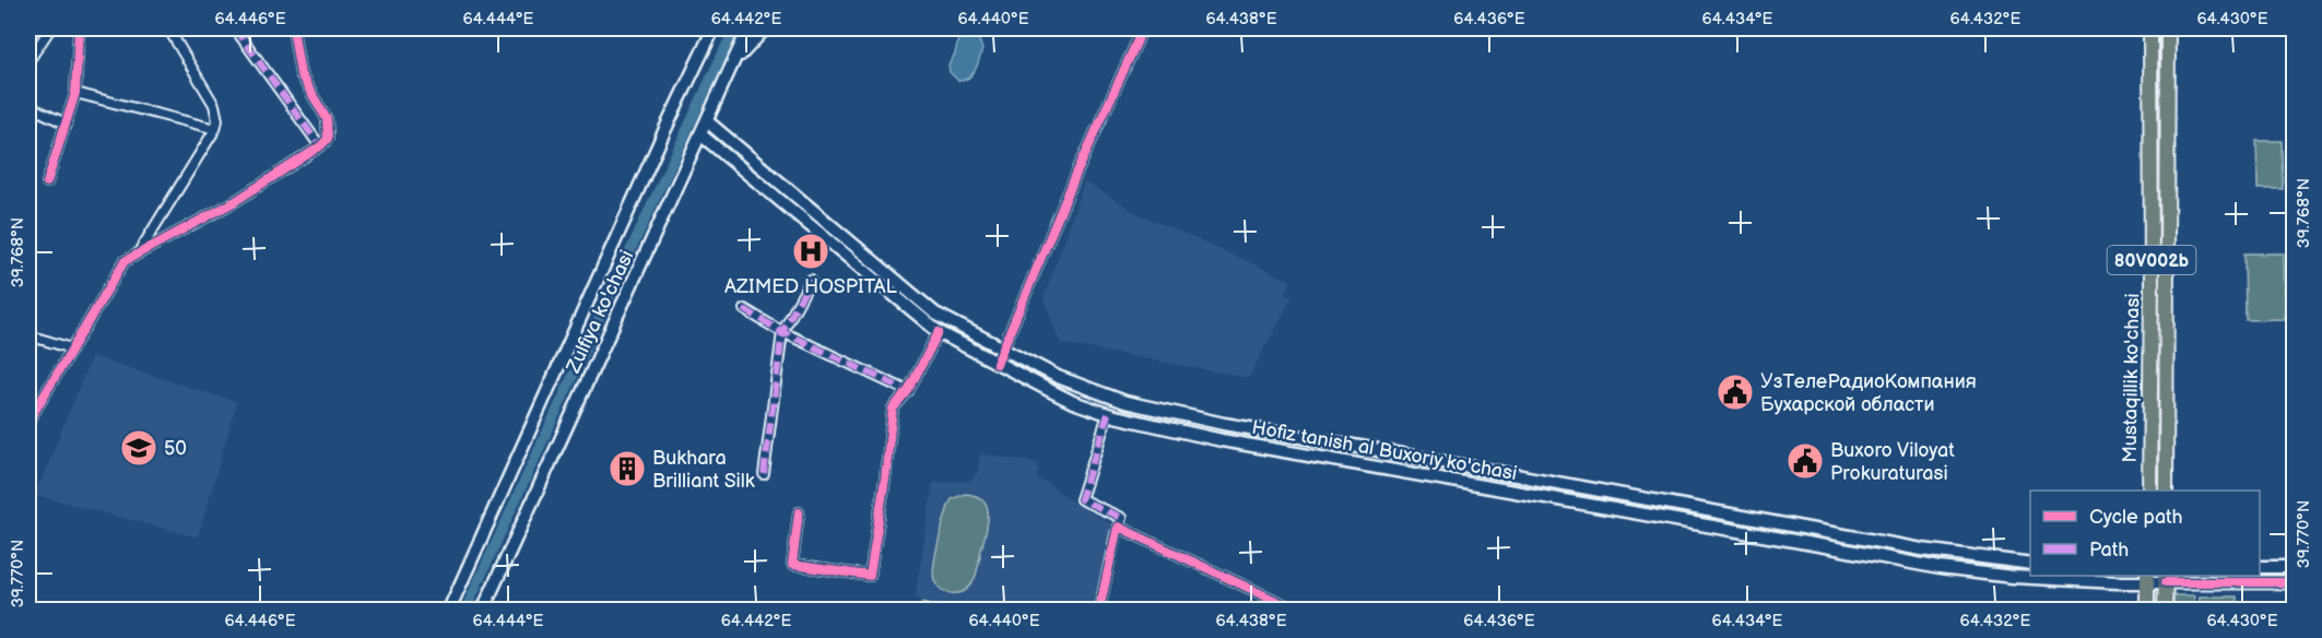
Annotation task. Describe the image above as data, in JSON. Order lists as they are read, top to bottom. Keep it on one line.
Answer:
{"streets":{"main road":["80V002b","Zulfiya ko'chasi","Mustaqillik ko'chasi","Hofiz tanish al Buxoriy ko'chasi"]},"crossings":[["Zulfiya ko'chasi","Hofiz tanish al Buxoriy ko'chasi"]],"places":{"hospital":["AZIMED HOSPITAL"],"public building":["УзТелеРадиоКомпания Бухарской области","Buxoro Viloyat Prokuraturasi"],"school or university":["50"],"building":["Bukhara Brilliant Silk"]},"legend":["Cycle path","Path"],"coordinates":["64.446°E","64.444°E","64.442°E","64.440°E","64.438°E","64.436°E","64.434°E","64.432°E","64.430°E","39.768°N","39.770°N"]}
